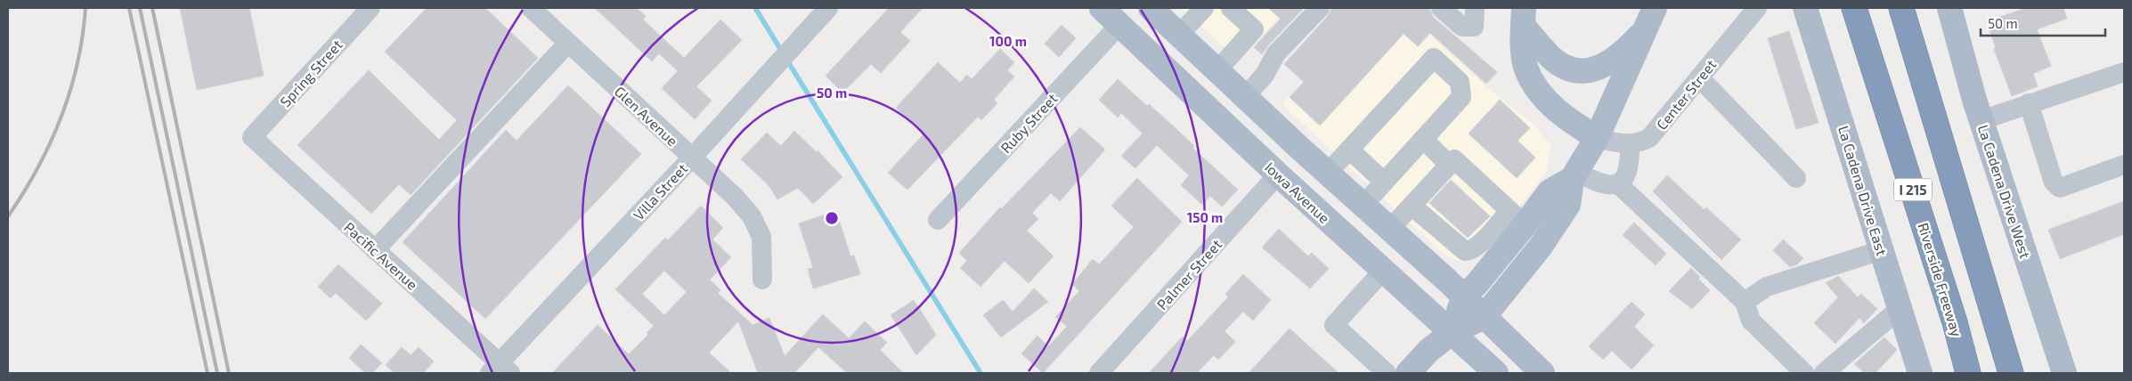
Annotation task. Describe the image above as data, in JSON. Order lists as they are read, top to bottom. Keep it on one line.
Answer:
{"streets":{"highway":["I 215","Riverside Freeway"],"main road":["La Cadena Drive East","La Cadena Drive West","Iowa Avenue"],"street":["Spring Street","Center Street","Glen Avenue","Ruby Street","Villa Street","Pacific Avenue","Palmer Street"]},"crossings":[["Spring Street","Pacific Avenue"],["Glen Avenue","Villa Street"],["Ruby Street","Iowa Avenue"],["Villa Street","Pacific Avenue"],["Iowa Avenue","Palmer Street"]],"scale_bar":"50 m","rings":["100 m","50 m","150 m"]}
